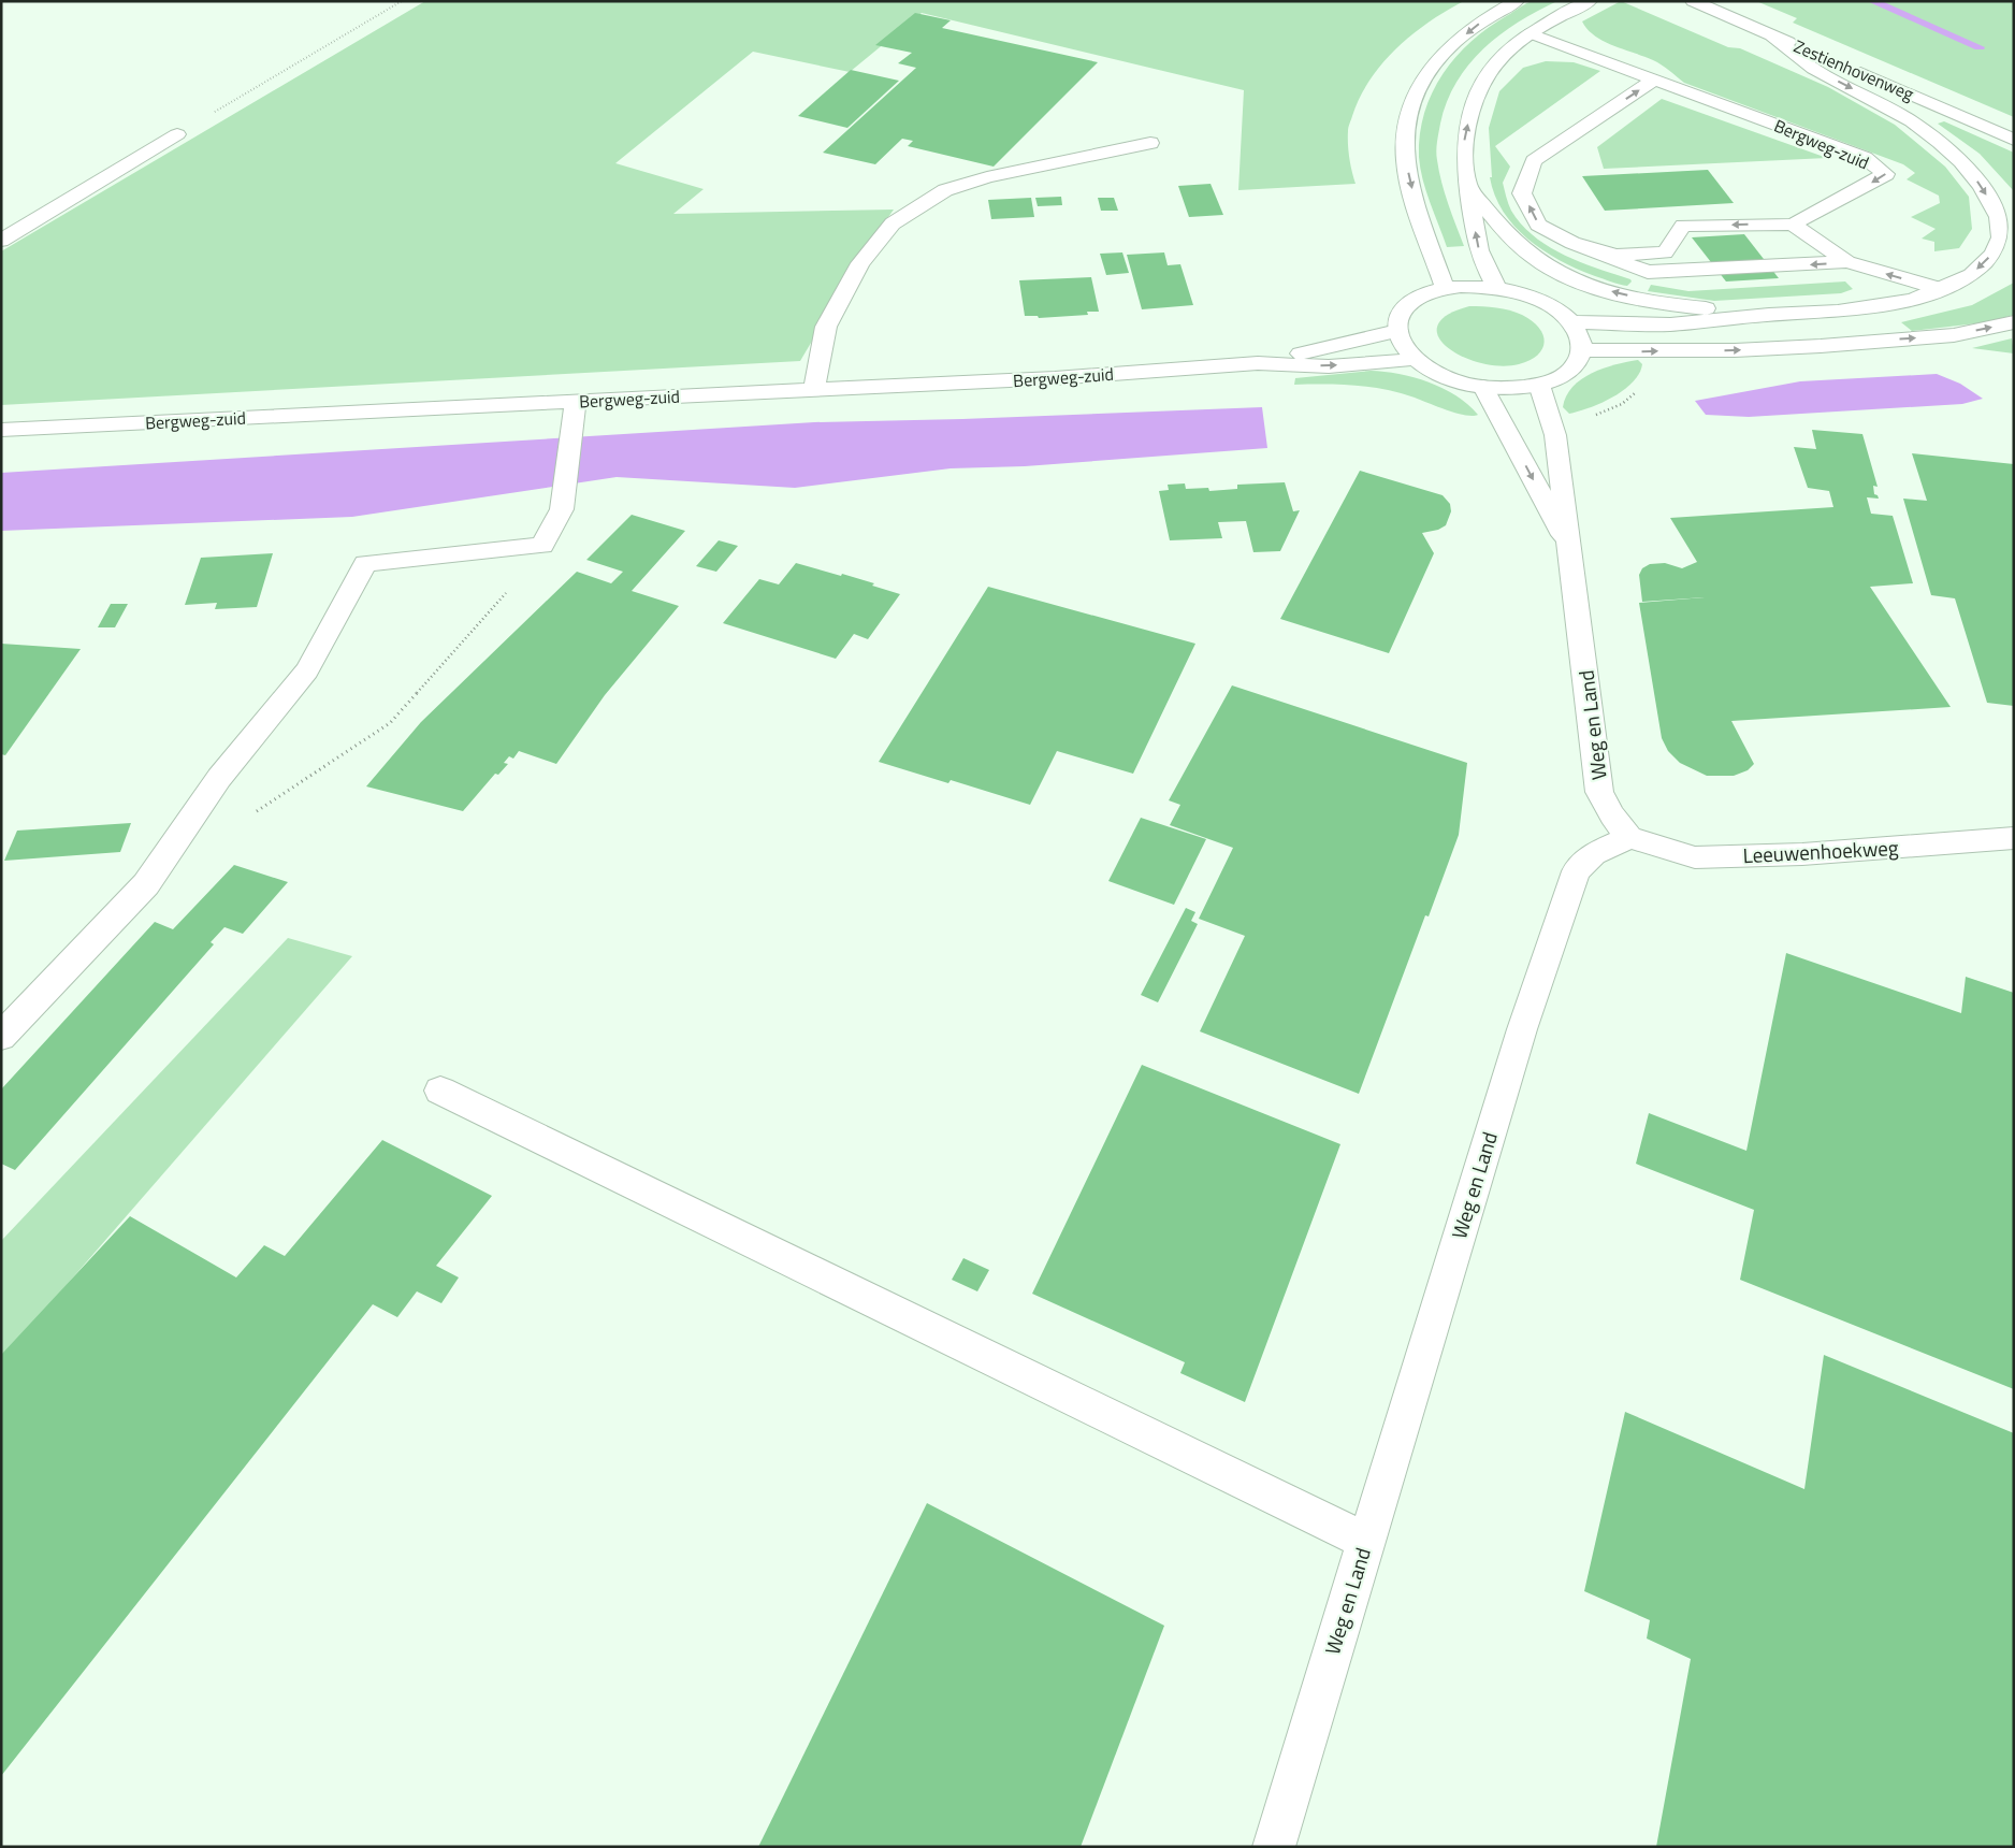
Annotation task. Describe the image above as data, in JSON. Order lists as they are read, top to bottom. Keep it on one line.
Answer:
{"streets":{"main road":["Zestienhovenweg","Bergweg-zuid","Weg en Land","Leeuwenhoekweg"]},"crossings":[["Weg en Land","Leeuwenhoekweg"]]}
